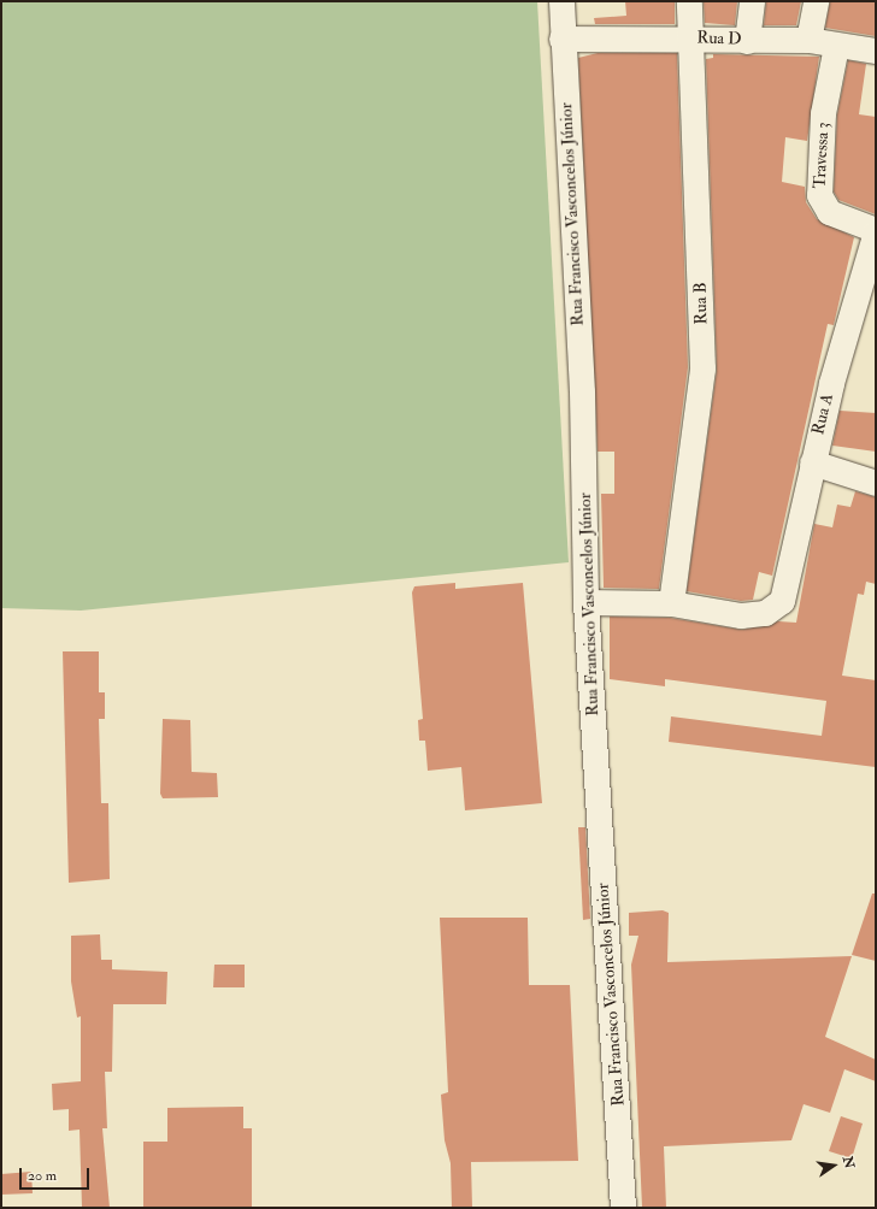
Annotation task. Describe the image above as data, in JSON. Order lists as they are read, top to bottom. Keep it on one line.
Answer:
{"streets":{"street":["Rua D","Travessa 3","Rua Francisco Vasconcelos Júnior","Rua B","Rua A"]},"crossings":[["Rua D","Travessa 3"],["Rua D","Rua Francisco Vasconcelos Júnior"],["Rua D","Rua B"],["Travessa 3","Rua A"],["Rua B","Rua A"]],"scale_bar":"20 m","north":"right"}
